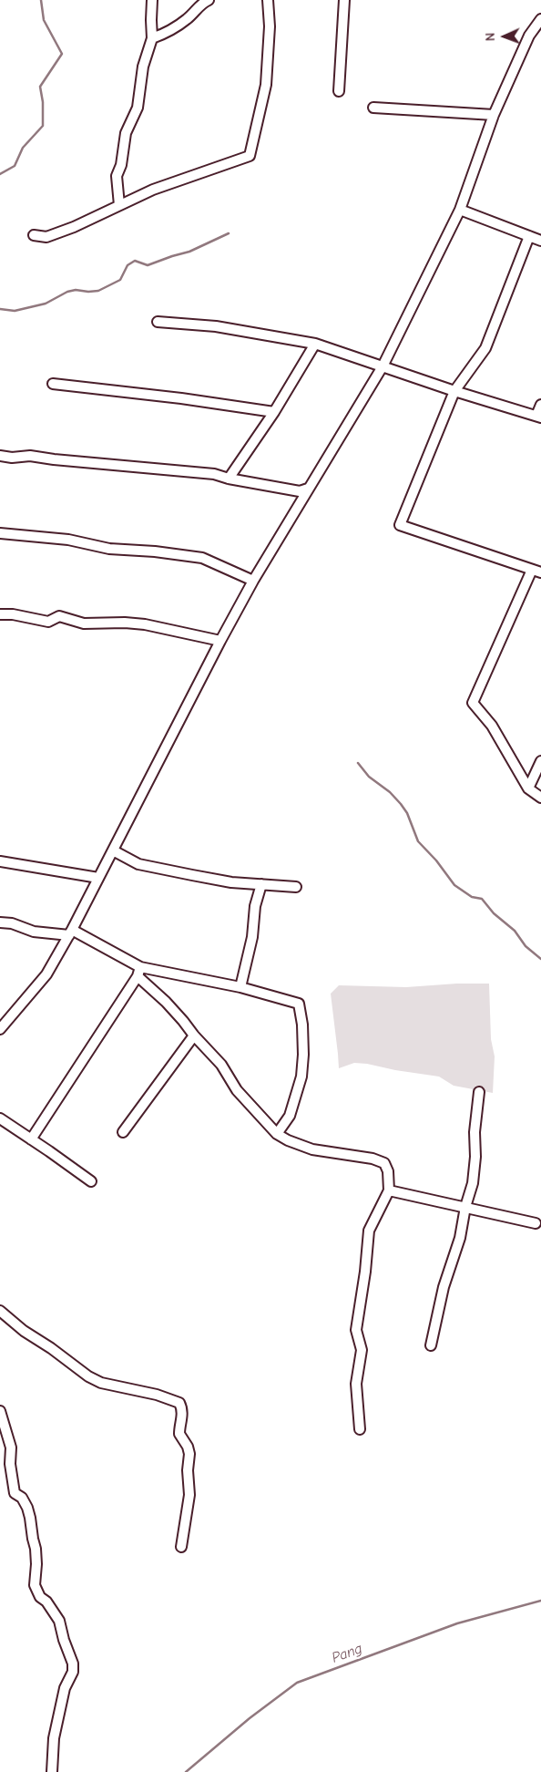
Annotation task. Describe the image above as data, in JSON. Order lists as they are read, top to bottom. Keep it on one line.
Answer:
{"water":["Pang"],"north":"left"}
